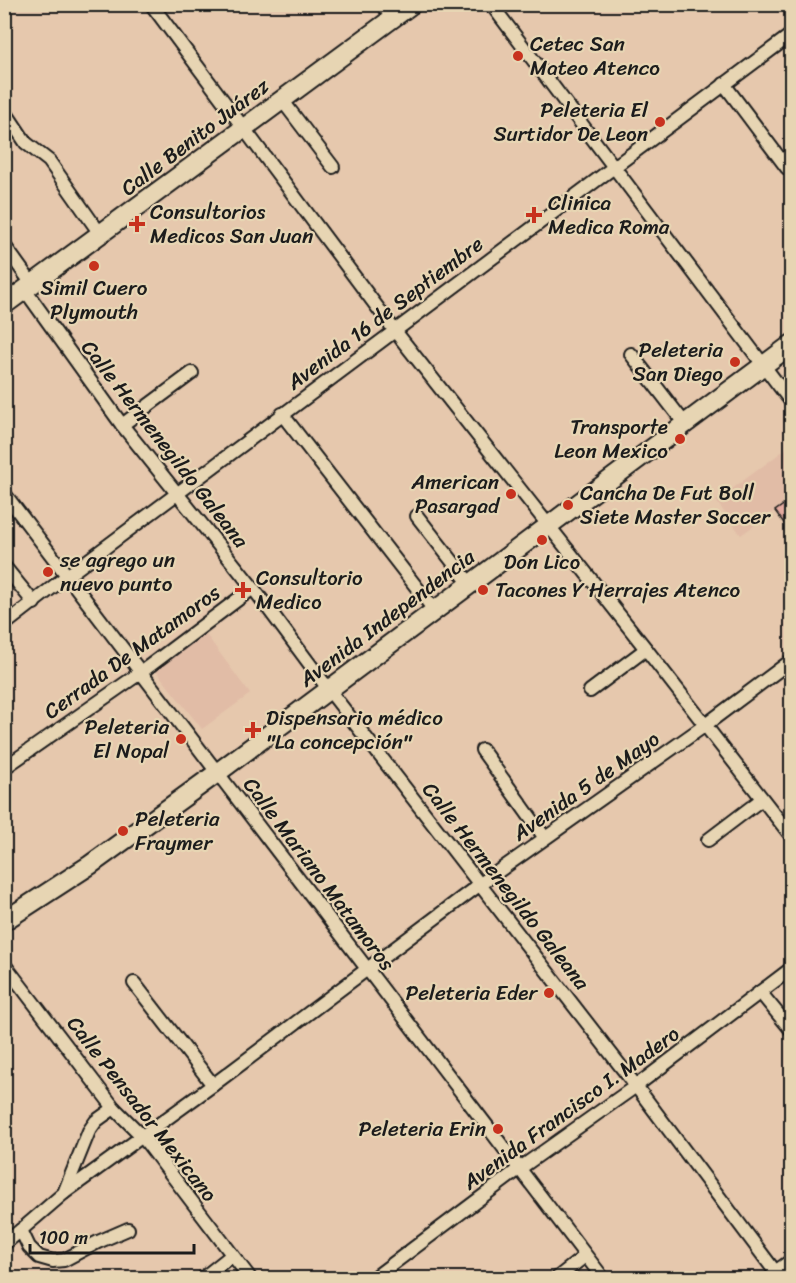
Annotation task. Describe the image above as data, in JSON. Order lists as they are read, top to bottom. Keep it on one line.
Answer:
{"streets":{"main road":["Calle Benito Juárez","Avenida Independencia"],"street":["Avenida 16 de Septiembre","Calle Hermenegildo Galeana","Cerrada De Matamoros","Avenida 5 de Mayo","Calle Mariano Matamoros","Avenida Francisco I. Madero","Calle Pensador Mexicano"]},"crossings":[["Calle Benito Juárez","Calle Hermenegildo Galeana"],["Avenida 16 de Septiembre","Calle Hermenegildo Galeana"],["Avenida 16 de Septiembre","Calle Mariano Matamoros"],["Calle Hermenegildo Galeana","Avenida Independencia"],["Calle Hermenegildo Galeana","Cerrada De Matamoros"],["Calle Hermenegildo Galeana","Avenida 5 de Mayo"],["Calle Hermenegildo Galeana","Avenida Francisco I. Madero"],["Avenida Independencia","Calle Mariano Matamoros"],["Cerrada De Matamoros","Calle Mariano Matamoros"],["Avenida 5 de Mayo","Calle Mariano Matamoros"],["Avenida 5 de Mayo","Calle Pensador Mexicano"],["Calle Mariano Matamoros","Avenida Francisco I. Madero"]],"places":{"other":["Cetec San Mateo Atenco","Peleteria El Surtidor De Leon","Simil Cuero Plymouth","Peleteria San Diego","Transporte Leon Mexico","American Pasargad","Cancha De Fut Boll Siete Master Soccer","Don Lico","se agrego un nuevo punto","Tacones Y Herrajes Atenco","Peleteria El Nopal","Peleteria Fraymer","Peleteria Eder","Peleteria Erin"],"health":["Clinica Medica Roma","Consultorios Medicos San Juan","Consultorio Medico","Dispensario médico \"La concepción\""]},"scale_bar":"100 m"}
